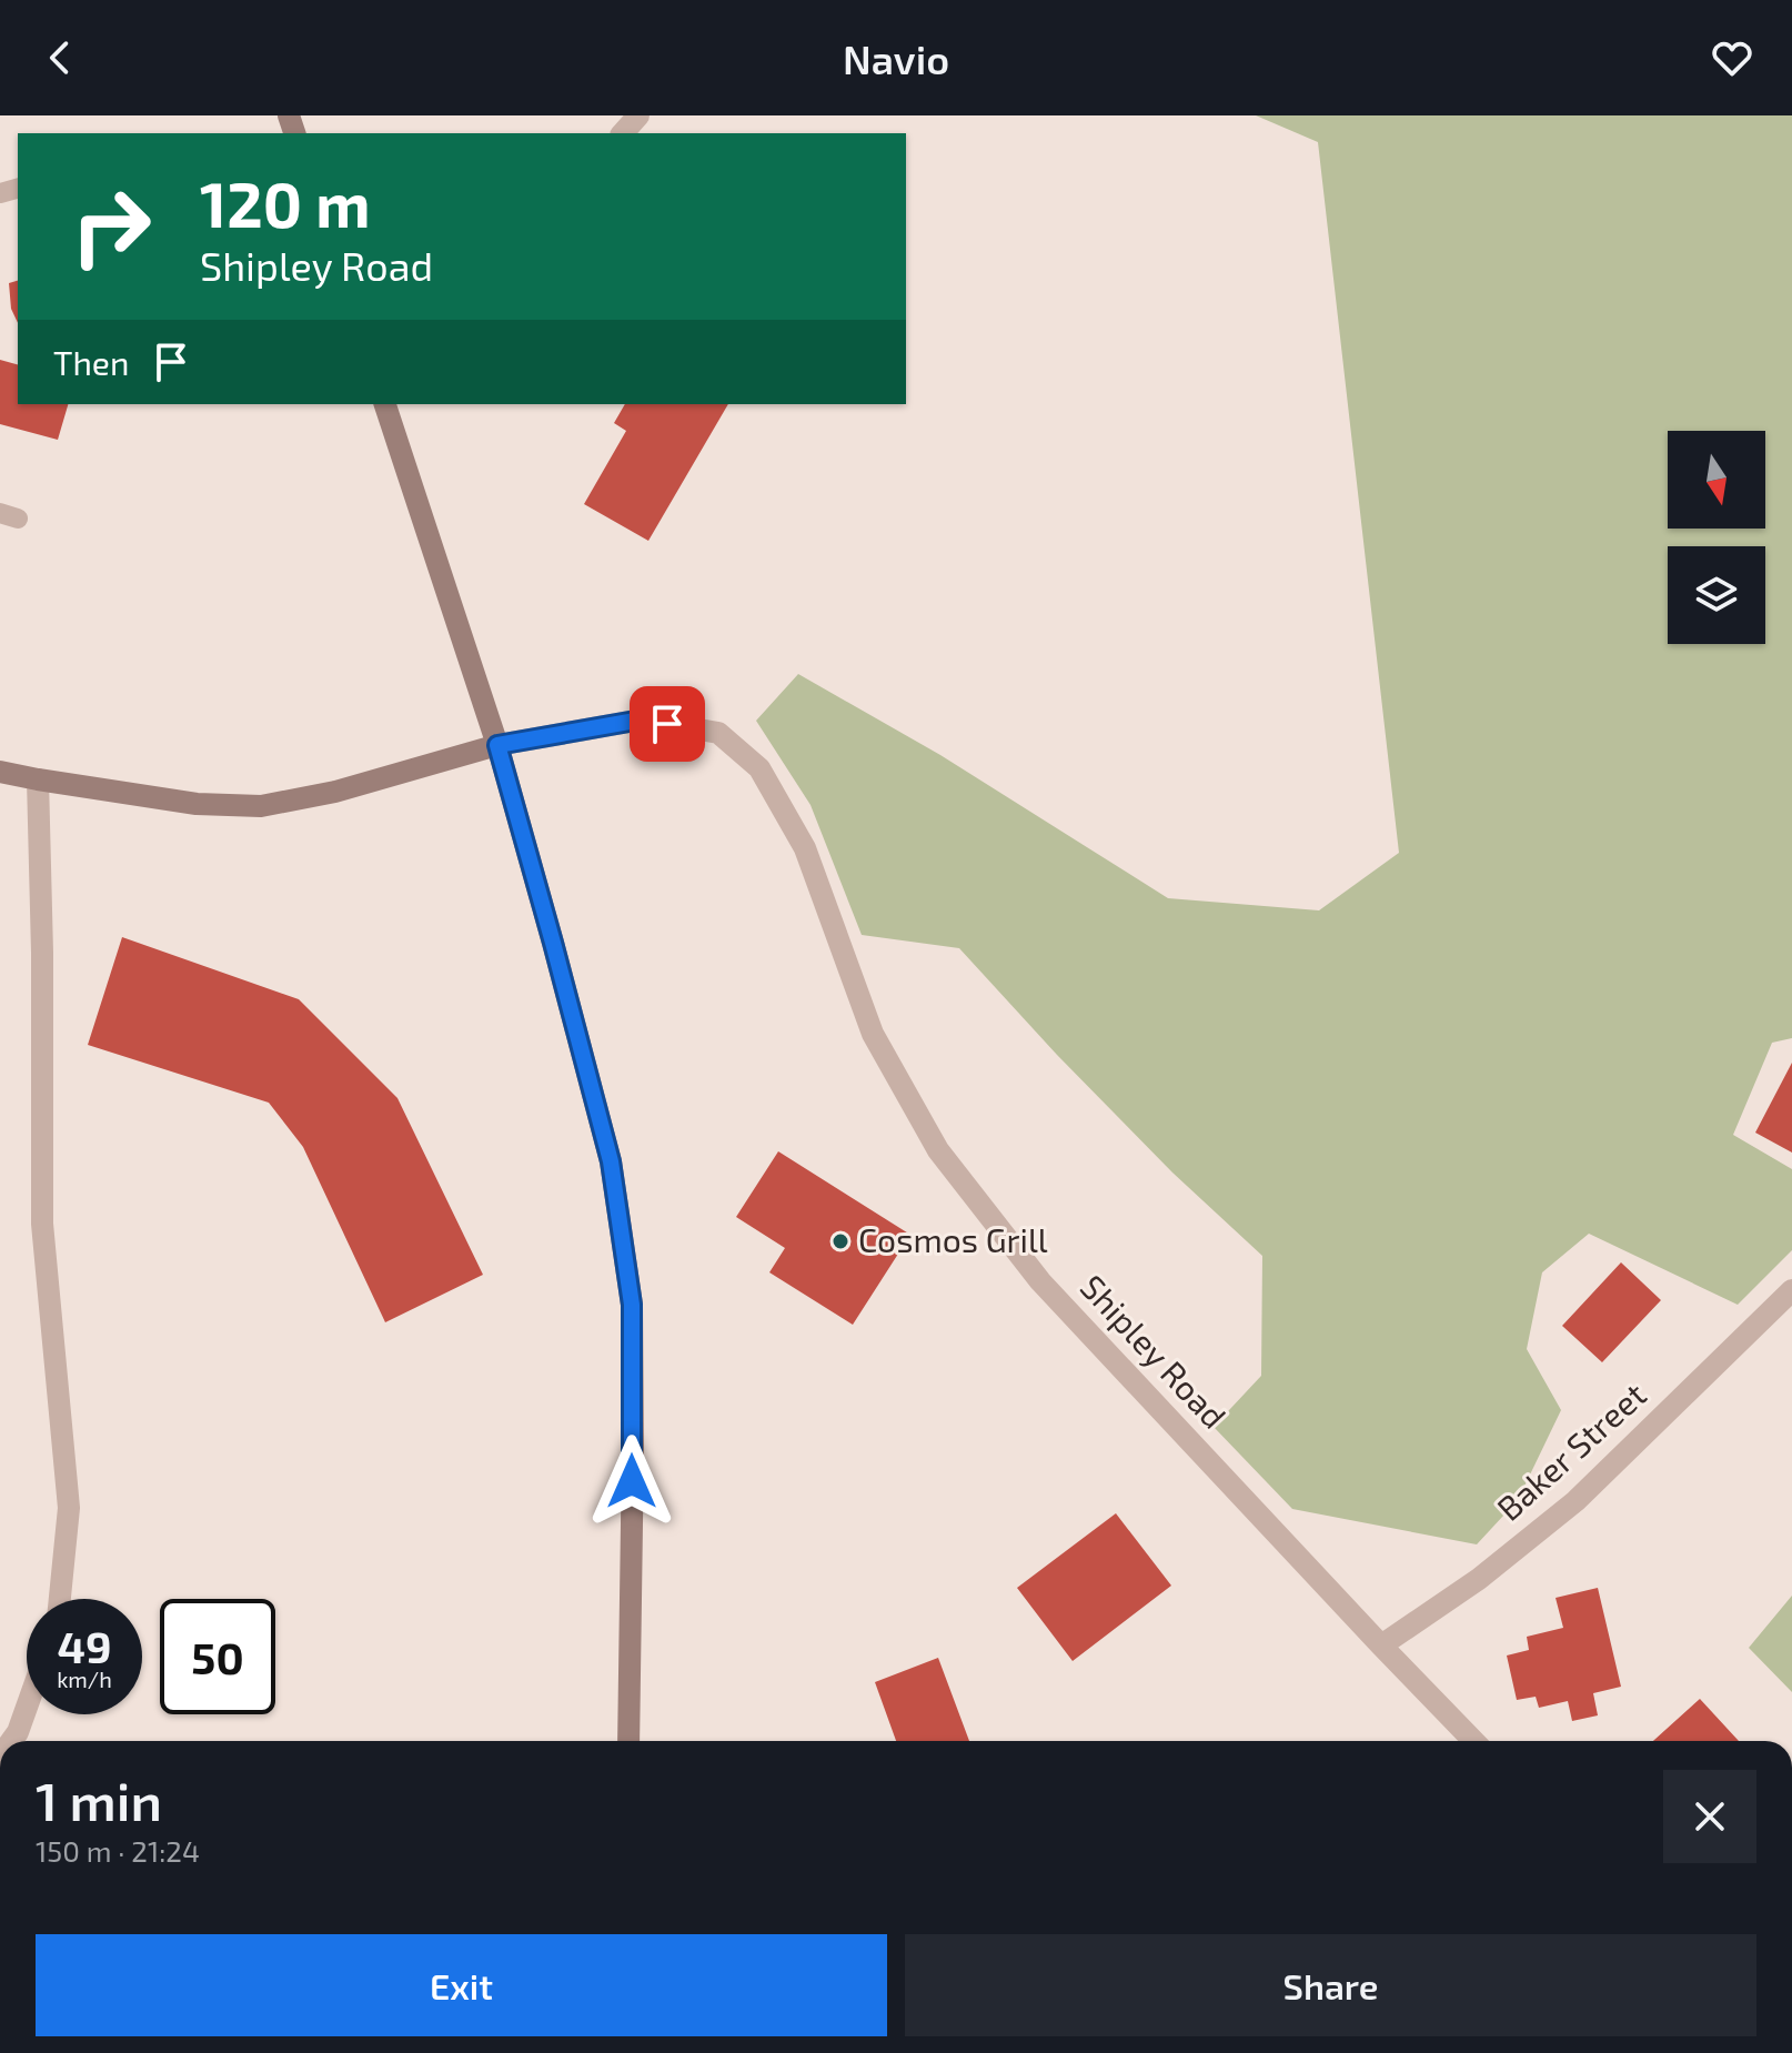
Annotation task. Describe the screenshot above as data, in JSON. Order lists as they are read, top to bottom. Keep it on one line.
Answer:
{"streets":{"street":["Shipley Road","Baker Street"]},"crossings":[["Shipley Road","Baker Street"]],"places":["Cosmos Grill"],"north":"bottom","page":{"header":"Navio","turn":["120 m","Shipley Road"],"then":"Then","speed":"49 km/h","limit":"50","heading":["1 min","150 m · 21:24"],"buttons":["Exit","Share"]}}
